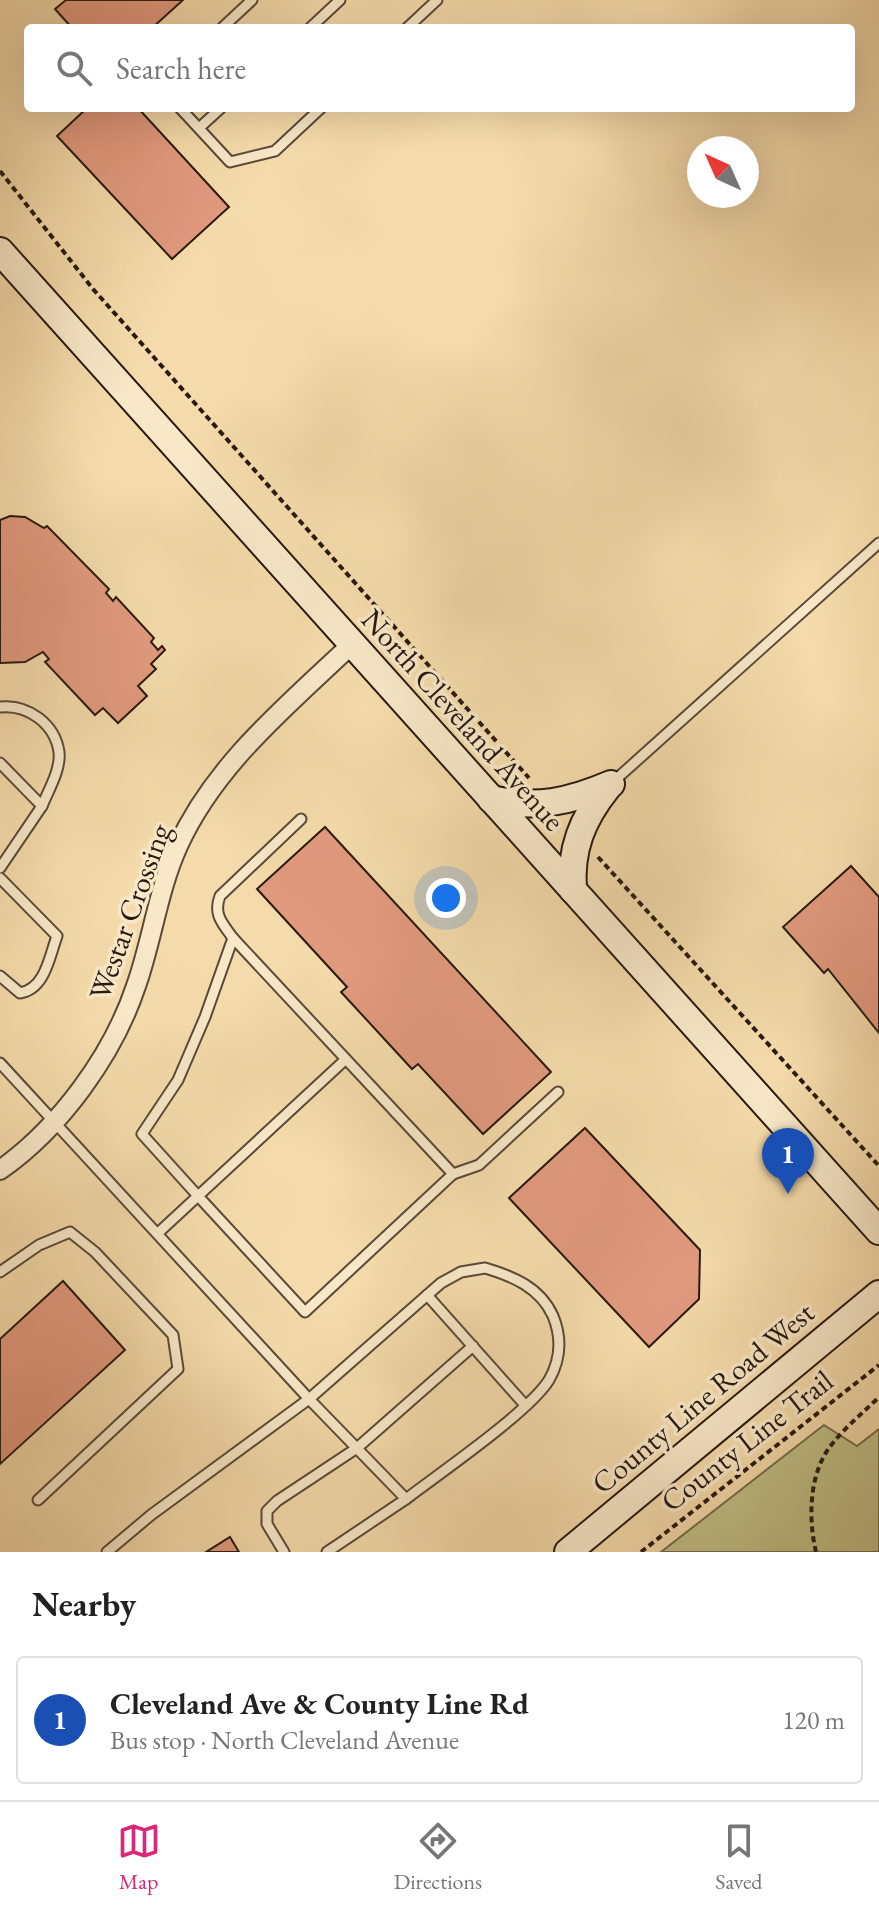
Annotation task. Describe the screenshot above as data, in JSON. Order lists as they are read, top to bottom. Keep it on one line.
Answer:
{"streets":{"main road":["North Cleveland Avenue","County Line Road West"],"street":["Westar Crossing"],"path":["County Line Trail"]},"crossings":[["North Cleveland Avenue","Westar Crossing"]],"north":"top left","page":{"search":"Search here","pins":"1","heading":"Nearby","list":[{"mark":"1","name":"Cleveland Ave & County Line Rd","note":"Bus stop · North Cleveland Avenue","value":"120 m"}],"nav":["Map","Directions","Saved"]}}
